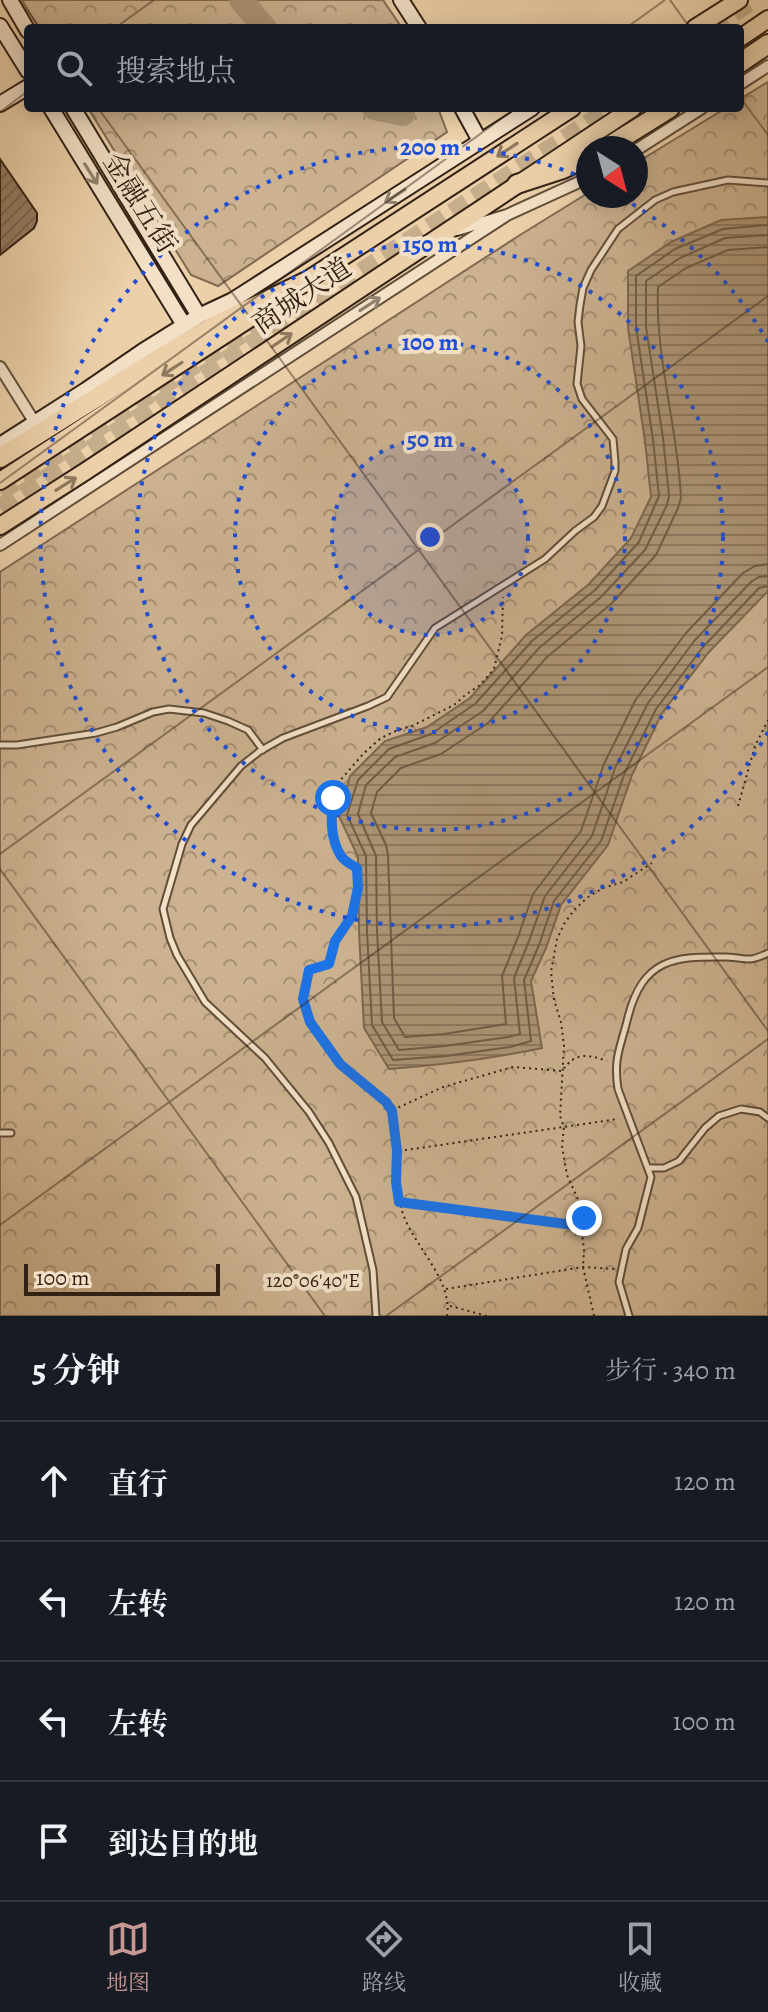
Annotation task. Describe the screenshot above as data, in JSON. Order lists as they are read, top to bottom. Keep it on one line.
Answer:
{"streets":{"main road":["商城大道"],"street":["金融五街"]},"scale_bar":"100 m","north":"bottom right","page":{"search":"搜索地点","scale":"100 m","heading":["5 分钟","步行 · 340 m"],"list":[["直行","120 m"],["左转","120 m"],["左转","100 m"],"到达目的地"],"nav":["地图","路线","收藏"]},"coordinates":["120°06'40\"E"],"rings":["200 m","150 m","100 m","50 m"]}
